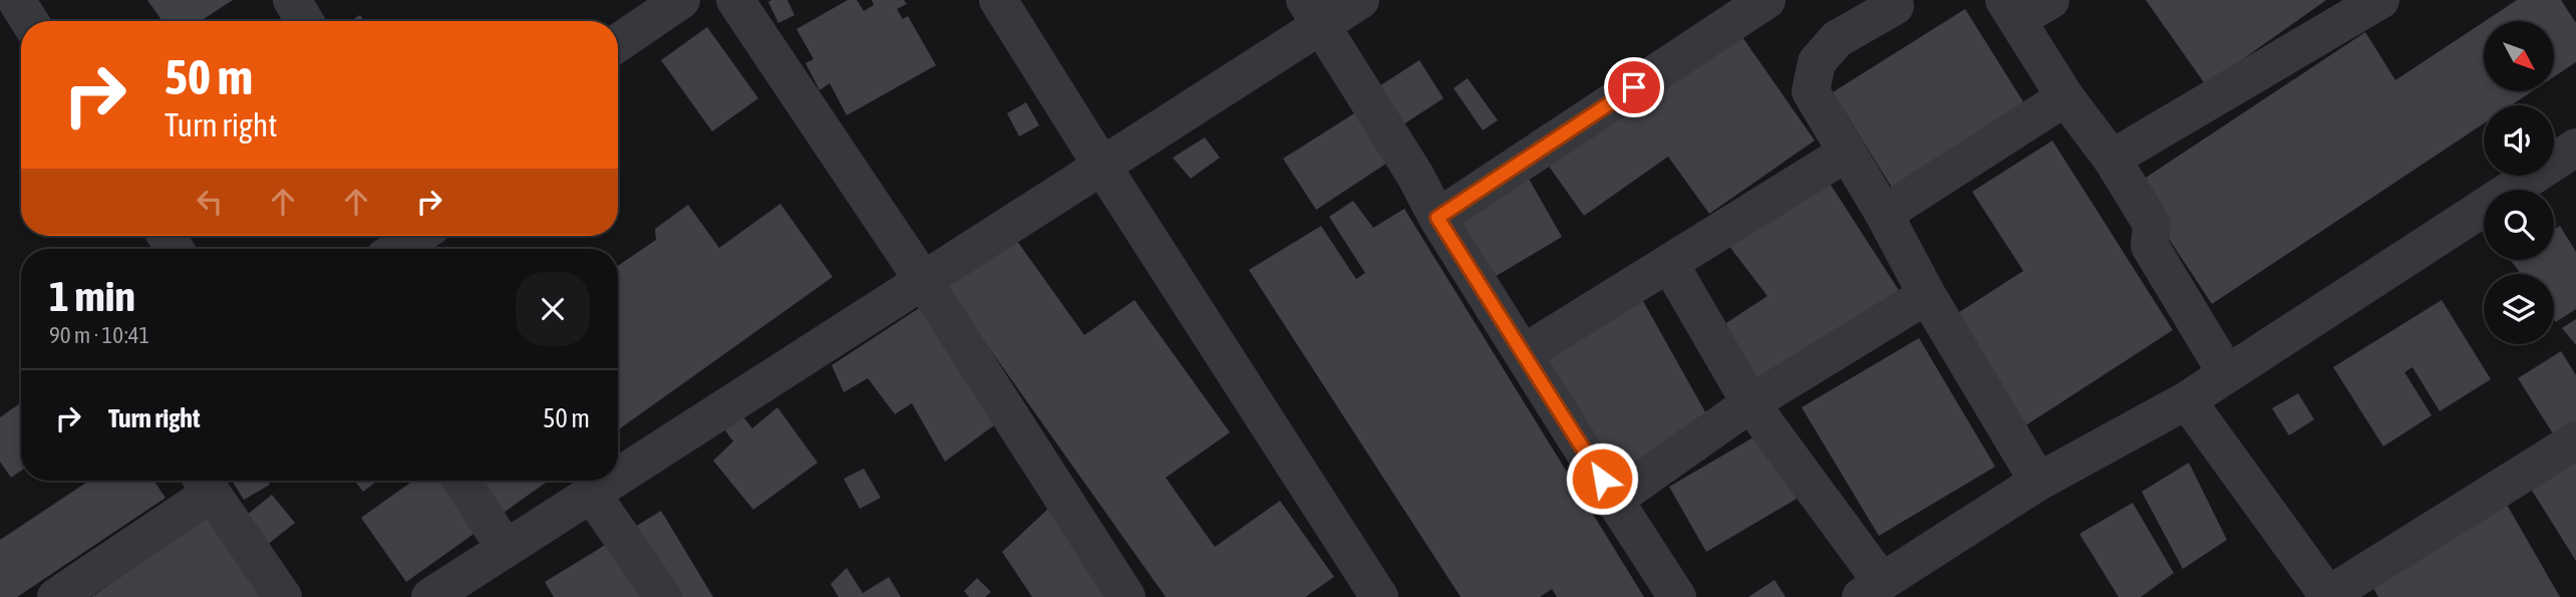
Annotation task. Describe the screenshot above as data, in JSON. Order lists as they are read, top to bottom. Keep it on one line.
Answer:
{"north":"bottom right","page":{"turn":["50 m","Turn right"],"heading":["1 min","90 m · 10:41"],"list":[{"name":"Turn right","value":"50 m"}]}}
